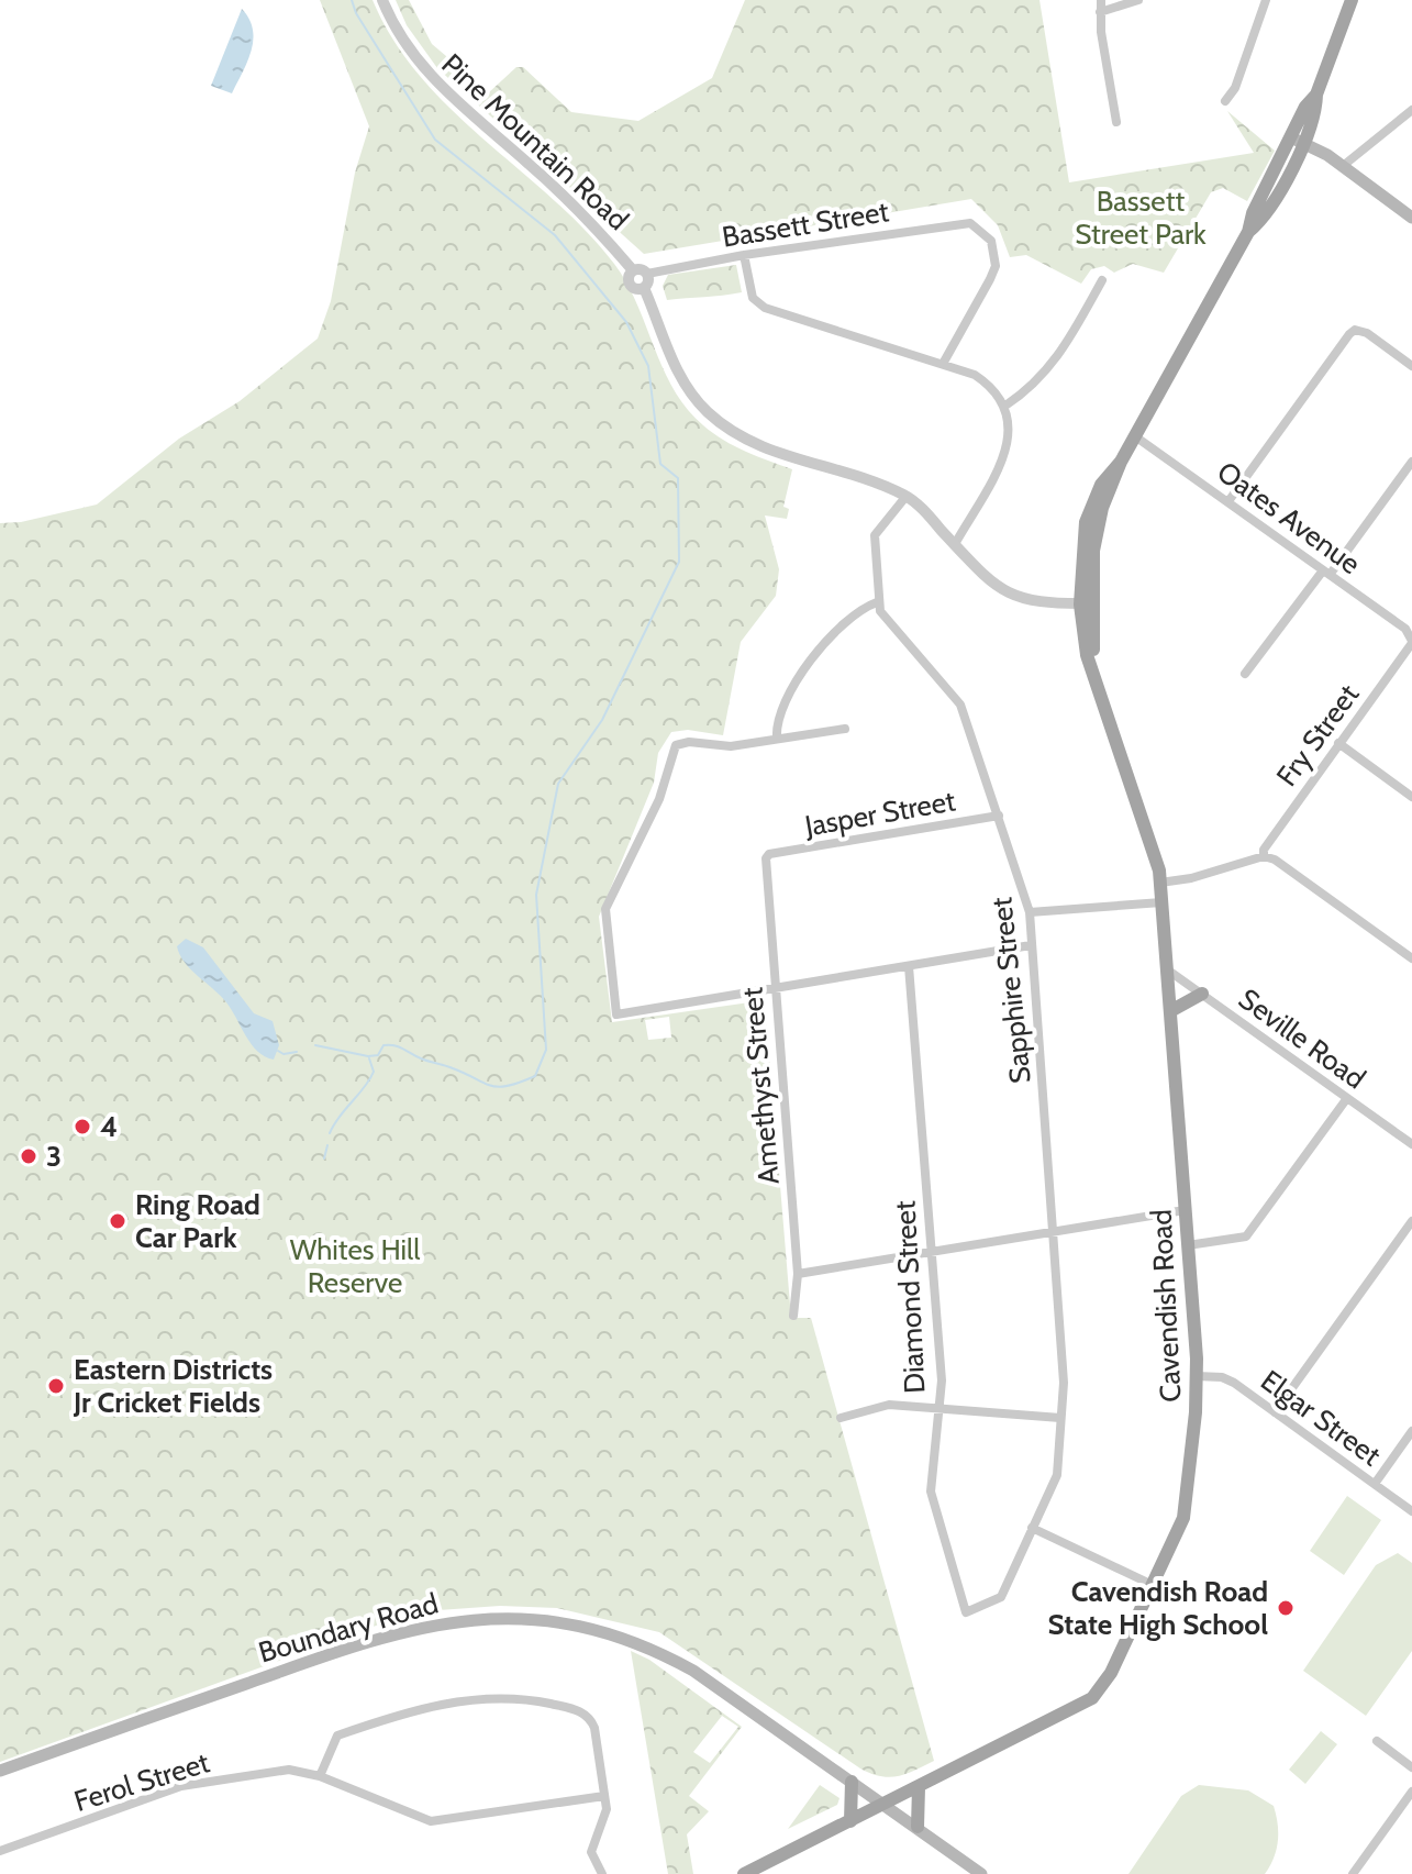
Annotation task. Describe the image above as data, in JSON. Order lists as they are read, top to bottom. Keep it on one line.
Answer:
{"streets":{"main road":["Cavendish Road","Boundary Road"],"street":["Pine Mountain Road","Bassett Street","Oates Avenue","Fry Street","Jasper Street","Sapphire Street","Seville Road","Amethyst Street","Diamond Street","Elgar Street","Ferol Street"]},"crossings":[["Oates Avenue","Fry Street"],["Oates Avenue","Cavendish Road"],["Jasper Street","Sapphire Street"],["Jasper Street","Amethyst Street"],["Sapphire Street","Diamond Street"],["Seville Road","Cavendish Road"],["Cavendish Road","Elgar Street"],["Cavendish Road","Boundary Road"]],"parks":["Bassett Street Park","Whites Hill Reserve"],"places":["4","3","Ring Road Car Park","Eastern Districts Jr Cricket Fields","Cavendish Road State High School"]}
